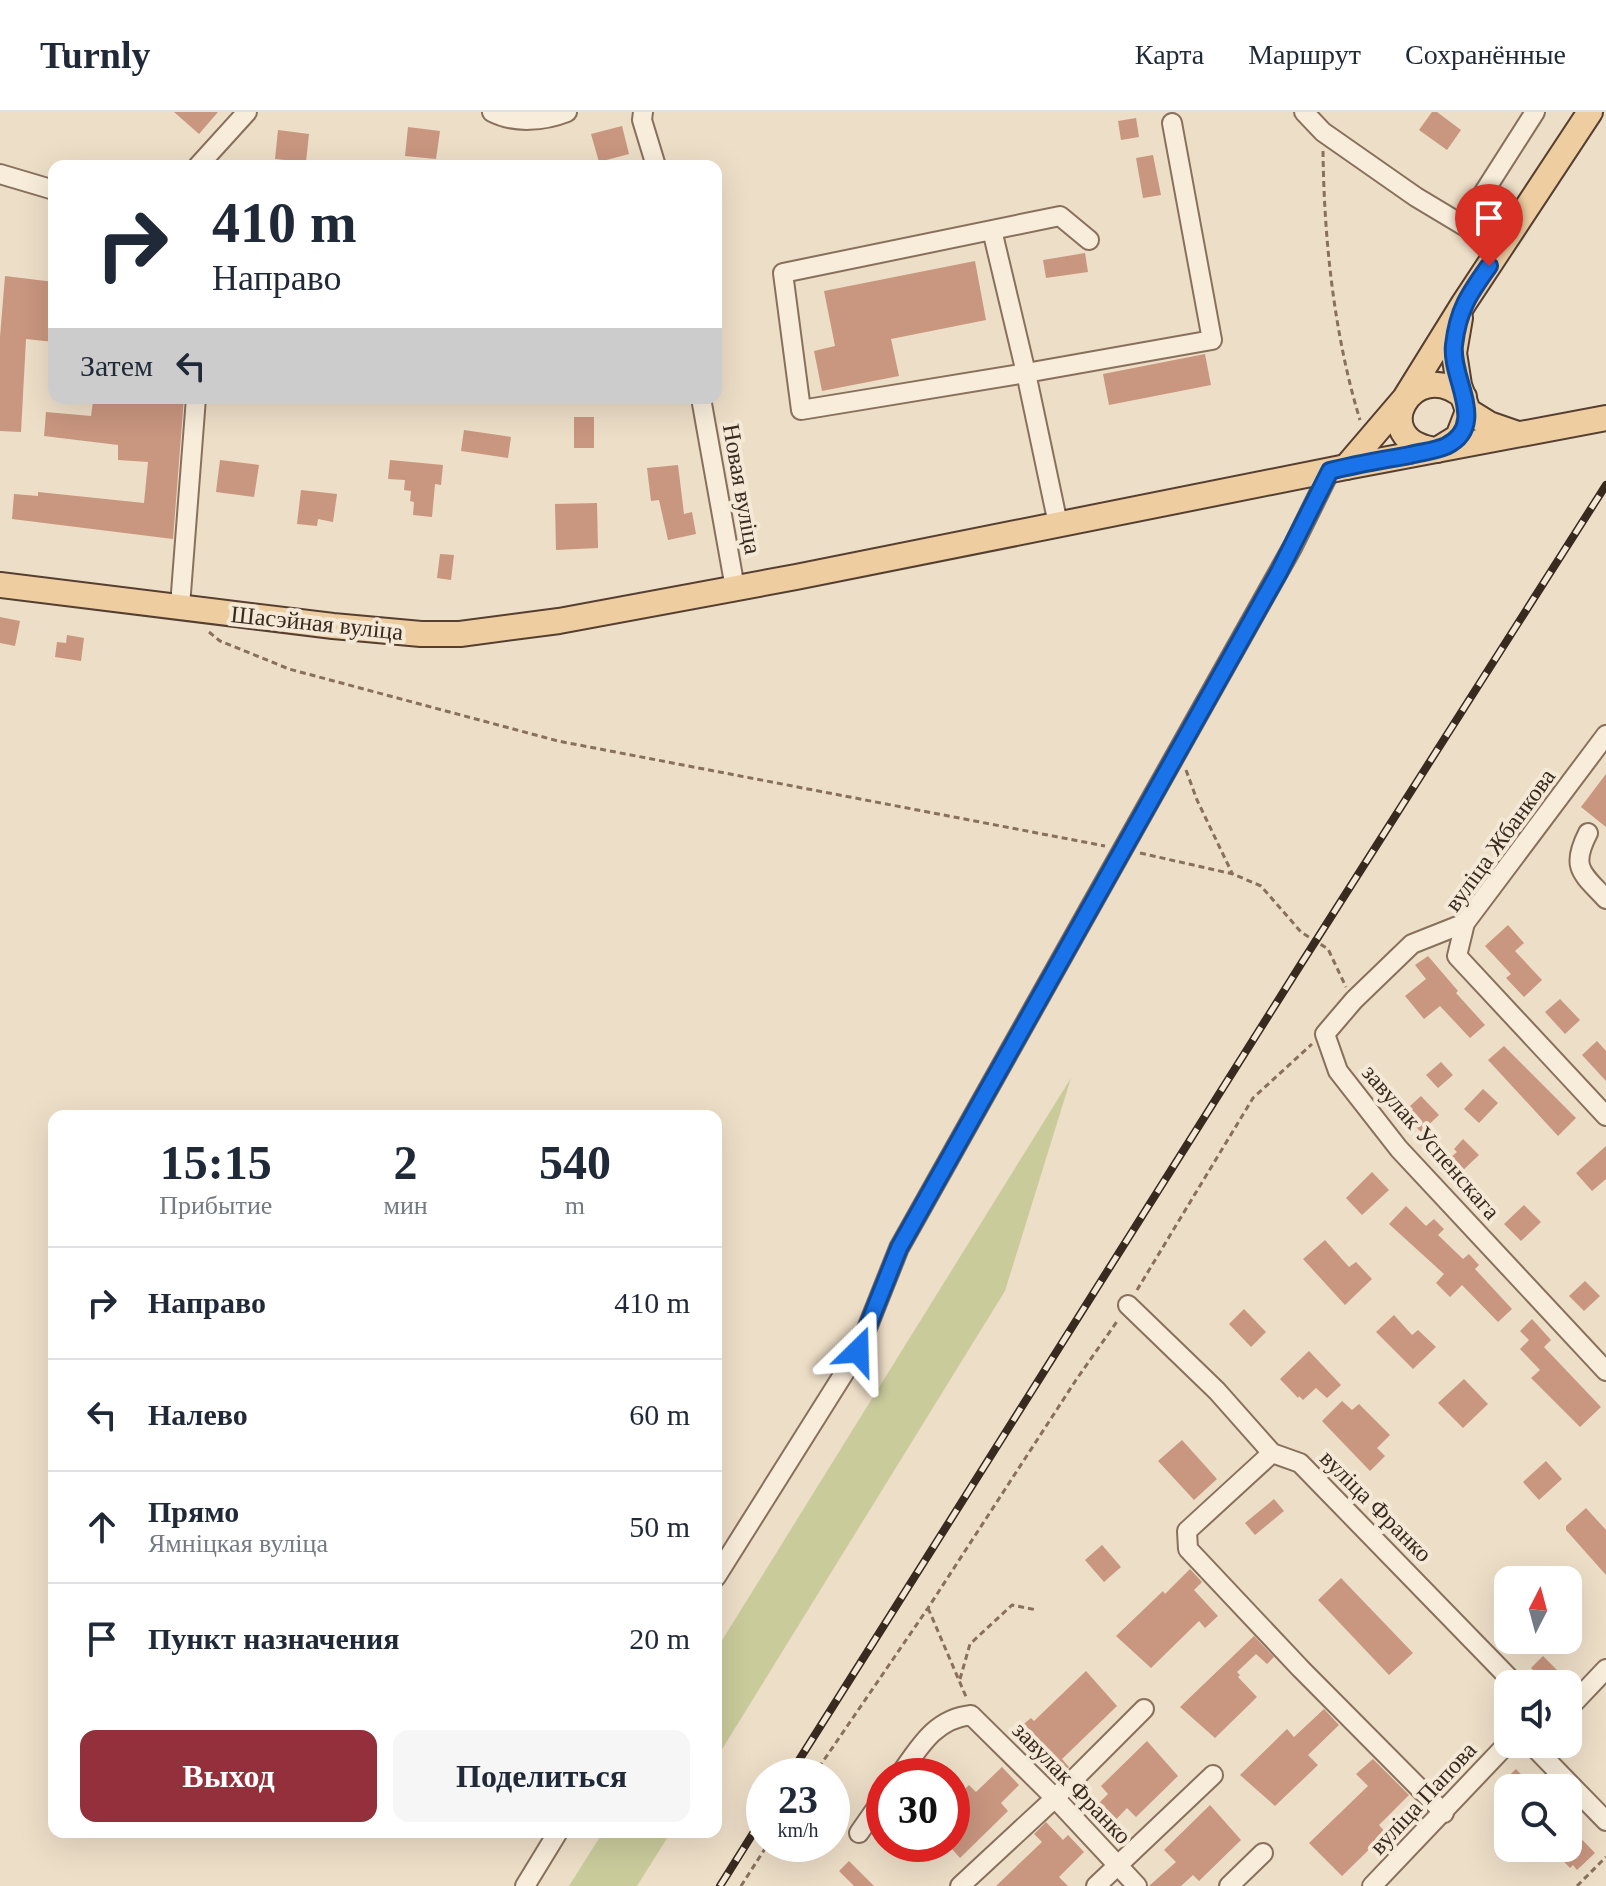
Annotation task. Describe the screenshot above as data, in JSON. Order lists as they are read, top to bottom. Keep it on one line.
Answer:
{"streets":{"main road":["Шасэйная вуліца"],"street":["Новая вуліца","вуліца Жбанкова","завулак Успенскага","вуліца Франко","завулак Франко","вуліца Папова"]},"crossings":[["Новая вуліца","Шасэйная вуліца"]],"north":"top","page":{"header":"Turnly","nav":["Карта","Маршрут","Сохранённые"],"turn":["410 m","Направо"],"then":"Затем","eta":["15:15","Прибытие","2","мин","540","m"],"list":[{"name":"Направо","value":"410 m"},{"name":"Налево","value":"60 m"},{"name":"Прямо","note":"Ямніцкая вуліца","value":"50 m"},{"name":"Пункт назначения","value":"20 m"}],"buttons":["Выход","Поделиться"],"speed":"23 km/h","limit":"30"}}
